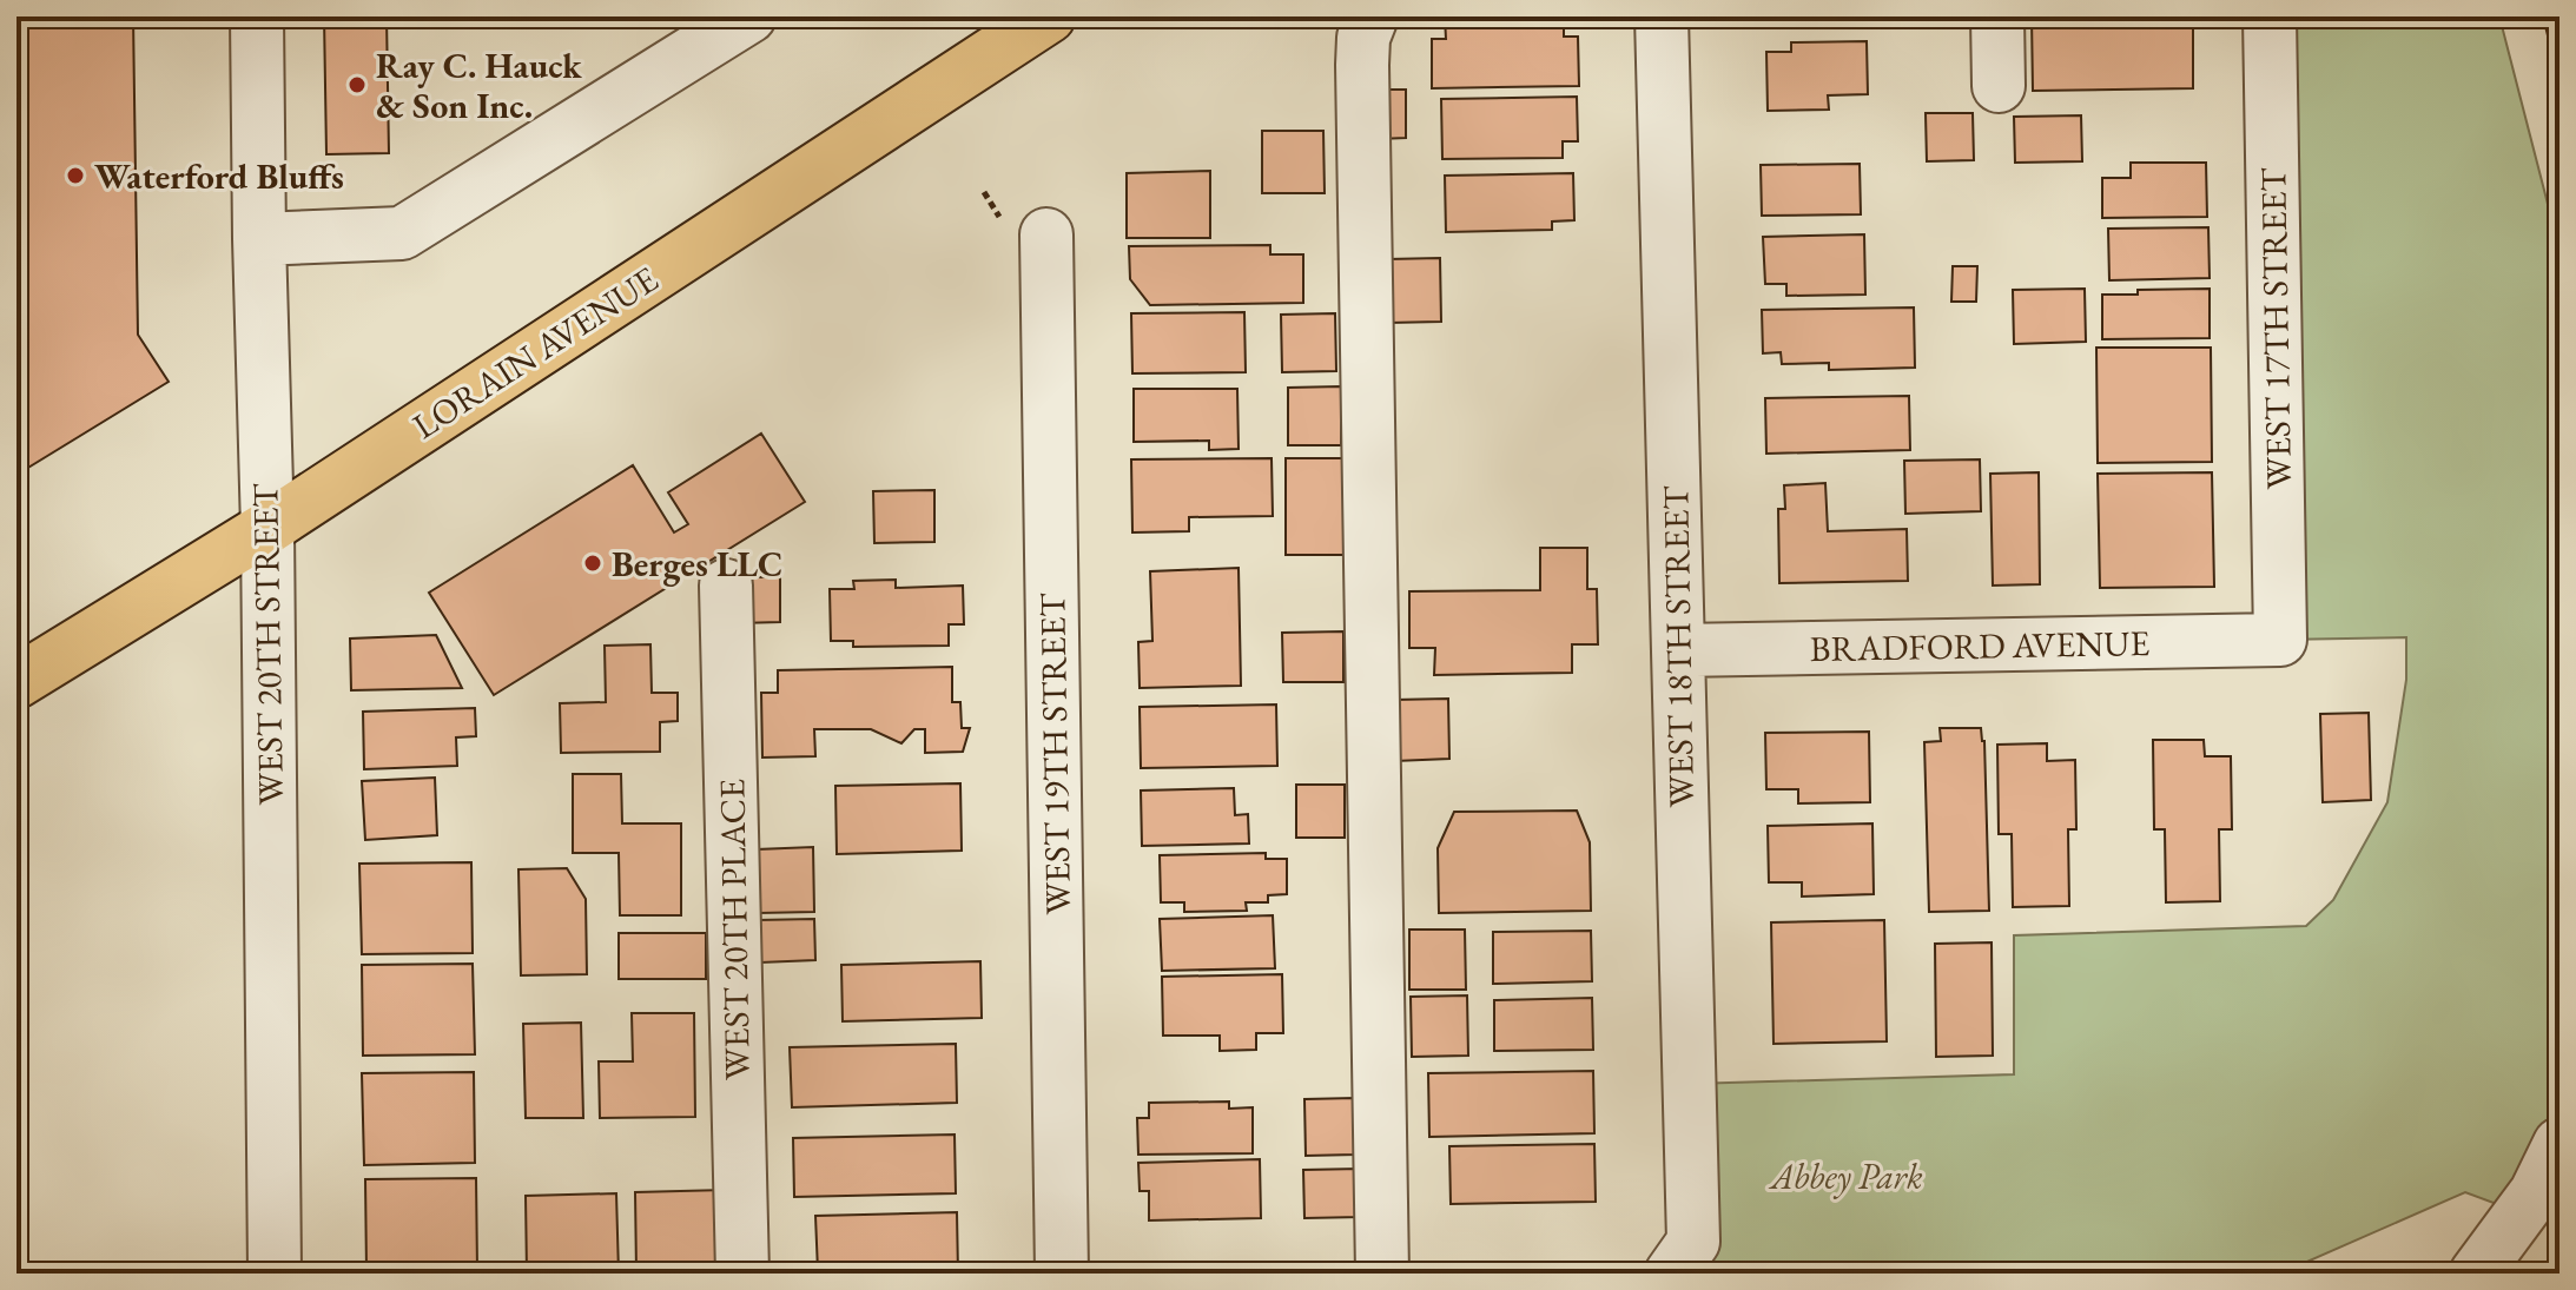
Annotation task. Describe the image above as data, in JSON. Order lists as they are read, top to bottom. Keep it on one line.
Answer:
{"streets":{"main road":["LORAIN AVENUE"],"street":["WEST 17TH STREET","WEST 20TH STREET","BRADFORD AVENUE","WEST 18TH STREET","WEST 19TH STREET","WEST 20TH PLACE"]},"crossings":[["WEST 17TH STREET","BRADFORD AVENUE"],["LORAIN AVENUE","WEST 20TH STREET"],["BRADFORD AVENUE","WEST 18TH STREET"]],"parks":["Abbey Park"],"places":["Ray C. Hauck & Son Inc.","Waterford Bluffs","Berges LLC"]}
